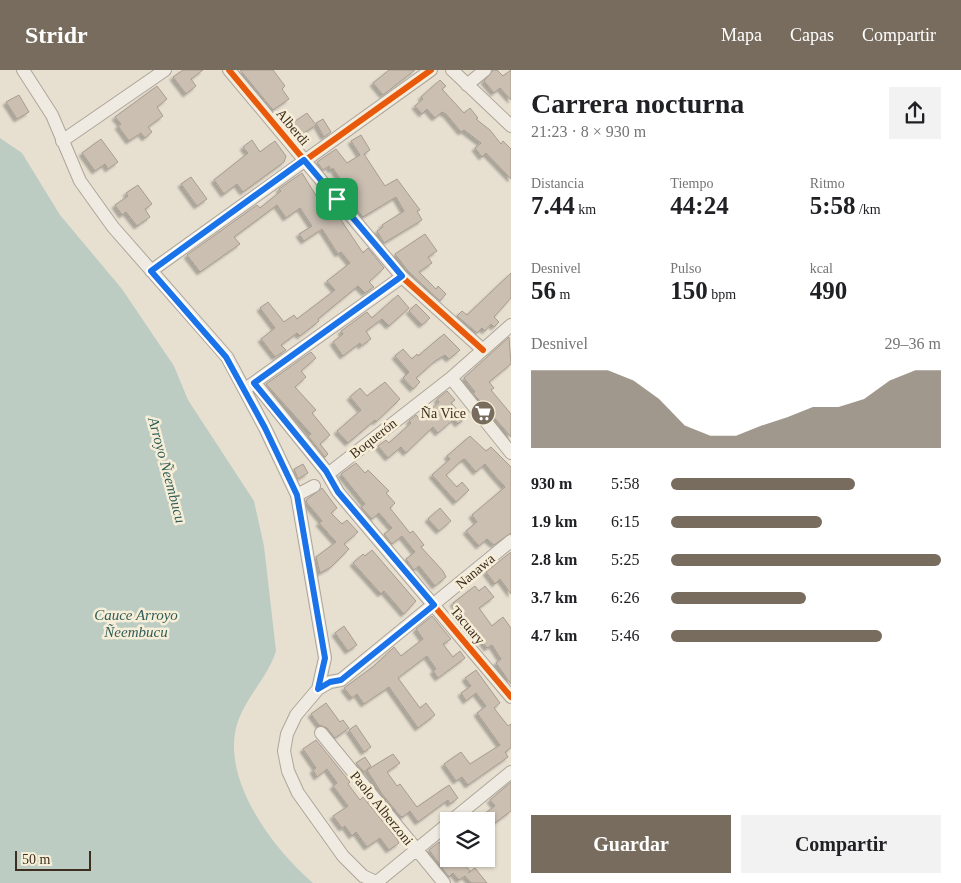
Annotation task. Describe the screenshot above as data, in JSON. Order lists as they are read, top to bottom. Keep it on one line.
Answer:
{"streets":{"street":["Alberdi","Boquerón","Nanawa","Tacuary","Paolo Alberzoni"]},"crossings":[["Alberdi","Boquerón"],["Boquerón","Tacuary"],["Nanawa","Tacuary"]],"water":["Arroyo Ñeembucu","Cauce Arroyo Ñeembucu"],"places":{"supermarket":["Ña Vice"]},"scale_bar":"50 m","page":{"header":"Stridr","nav":["Mapa","Capas","Compartir"],"heading":["Carrera nocturna","21:23 · 8 × 930 m"],"stats":[["Distancia","7.44 km"],["Tiempo","44:24"],["Ritmo","5:58 /km"],["Desnivel","56 m"],["Pulso","150 bpm"],["kcal","490"]],"chart":["Desnivel","29–36 m"],"list":[{"name":"930 m","note":"5:58"},{"name":"1.9 km","note":"6:15"},{"name":"2.8 km","note":"5:25"},{"name":"3.7 km","note":"6:26"},{"name":"4.7 km","note":"5:46"}],"buttons":["Guardar","Compartir"],"scale":"50 m"}}
